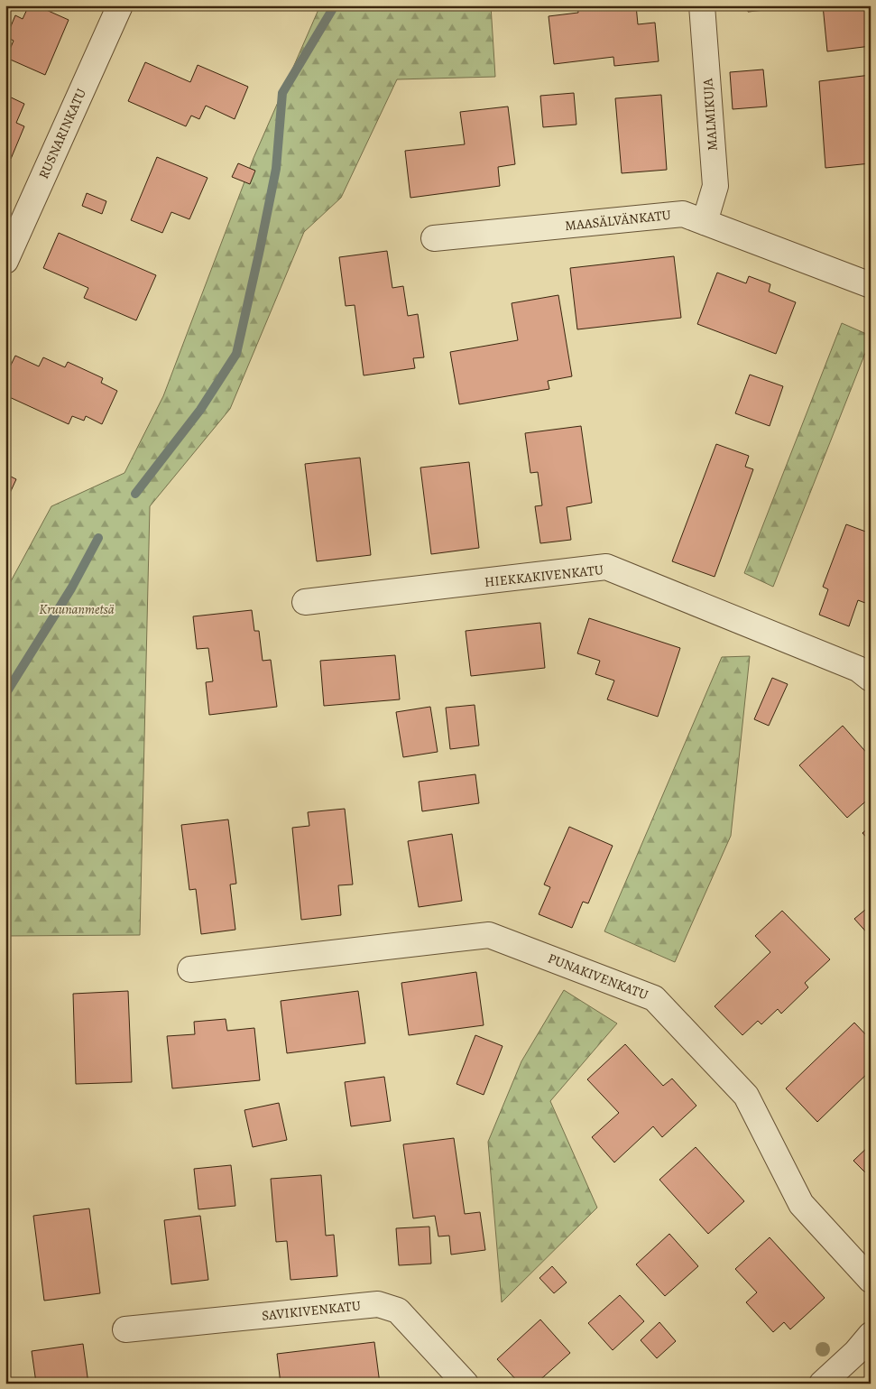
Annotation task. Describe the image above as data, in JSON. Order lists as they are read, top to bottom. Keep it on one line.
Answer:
{"streets":{"street":["MALMIKUJA","RUSNARINKATU","MAASÄLVÄNKATU","HIEKKAKIVENKATU","PUNAKIVENKATU","SAVIKIVENKATU"]},"crossings":[["MALMIKUJA","MAASÄLVÄNKATU"]],"parks":["Kruunanmetsä"]}
